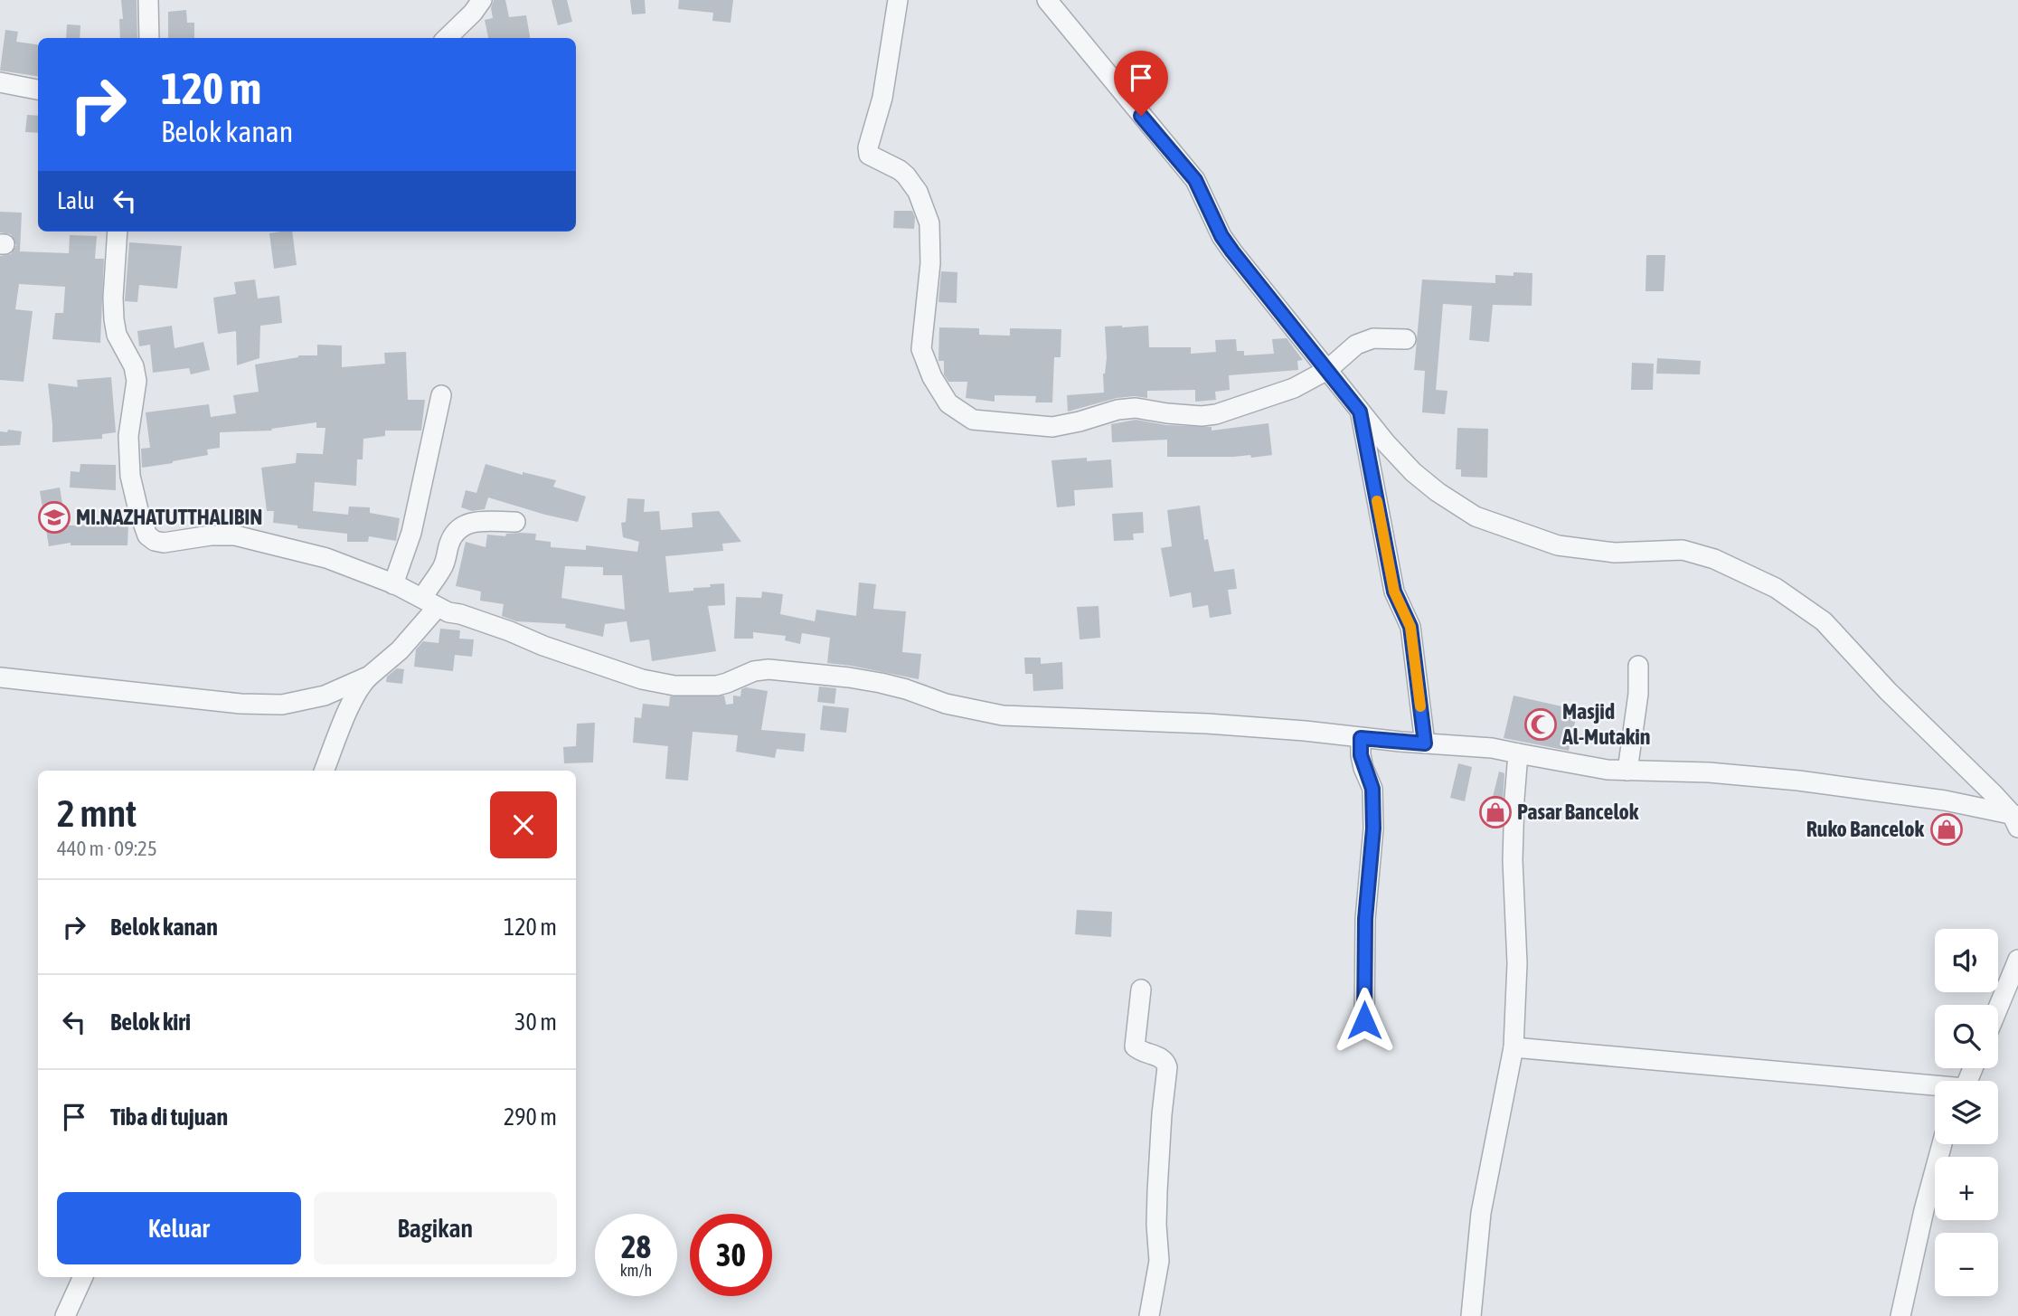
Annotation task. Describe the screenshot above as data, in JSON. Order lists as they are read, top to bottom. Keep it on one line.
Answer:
{"places":{"school or university":["MI.NAZHATUTTHALIBIN"],"mosque":["Masjid Al-Mutakin"],"shop":["Pasar Bancelok","Ruko Bancelok"]},"page":{"turn":["120 m","Belok kanan"],"then":"Lalu","heading":["2 mnt","440 m · 09:25"],"list":[{"name":"Belok kanan","value":"120 m"},{"name":"Belok kiri","value":"30 m"},{"name":"Tiba di tujuan","value":"290 m"}],"map_buttons":["+","−"],"buttons":["Keluar","Bagikan"],"speed":"28 km/h","limit":"30"}}
